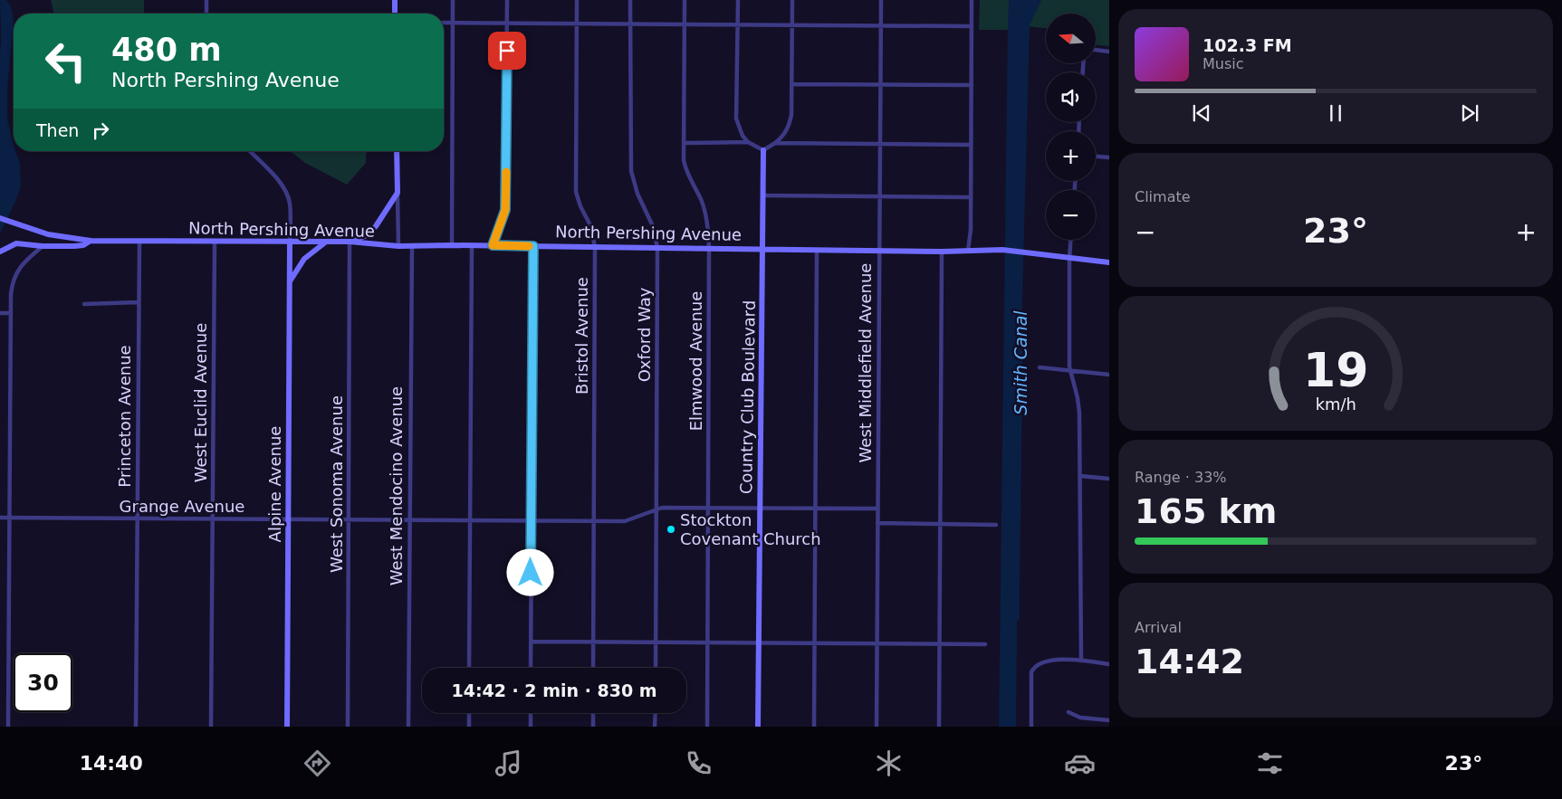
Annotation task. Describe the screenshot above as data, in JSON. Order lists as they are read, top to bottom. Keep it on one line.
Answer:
{"streets":{"street":["North Pershing Avenue","Oxford Way","Bristol Avenue","Elmwood Avenue","West Middlefield Avenue","Country Club Boulevard","West Euclid Avenue","Princeton Avenue","Alpine Avenue","West Sonoma Avenue","West Mendocino Avenue","Grange Avenue"]},"crossings":[["North Pershing Avenue","Oxford Way"],["North Pershing Avenue","Bristol Avenue"],["North Pershing Avenue","Elmwood Avenue"],["North Pershing Avenue","West Middlefield Avenue"],["North Pershing Avenue","Country Club Boulevard"],["North Pershing Avenue","West Euclid Avenue"],["North Pershing Avenue","Princeton Avenue"],["North Pershing Avenue","Alpine Avenue"],["North Pershing Avenue","West Sonoma Avenue"],["North Pershing Avenue","West Mendocino Avenue"],["Oxford Way","Grange Avenue"],["Bristol Avenue","Grange Avenue"],["Elmwood Avenue","Grange Avenue"],["West Middlefield Avenue","Grange Avenue"],["Country Club Boulevard","Grange Avenue"],["West Euclid Avenue","Grange Avenue"],["Princeton Avenue","Grange Avenue"],["Alpine Avenue","Grange Avenue"],["West Sonoma Avenue","Grange Avenue"],["West Mendocino Avenue","Grange Avenue"]],"water":["Smith Canal"],"places":["Stockton Covenant Church"],"north":"left","page":{"map_buttons":["+","−"],"turn":["480 m","North Pershing Avenue"],"song":["102.3 FM","Music"],"then":"Then","tile":["Climate",["Range · 33%","165 km"],["Arrival","14:42"]],"heat":["−","23°","+"],"limit":"30","trip":"14:42 · 2 min · 830 m","tabs":["14:40","23°"],"gauge":["19","km/h"]}}
